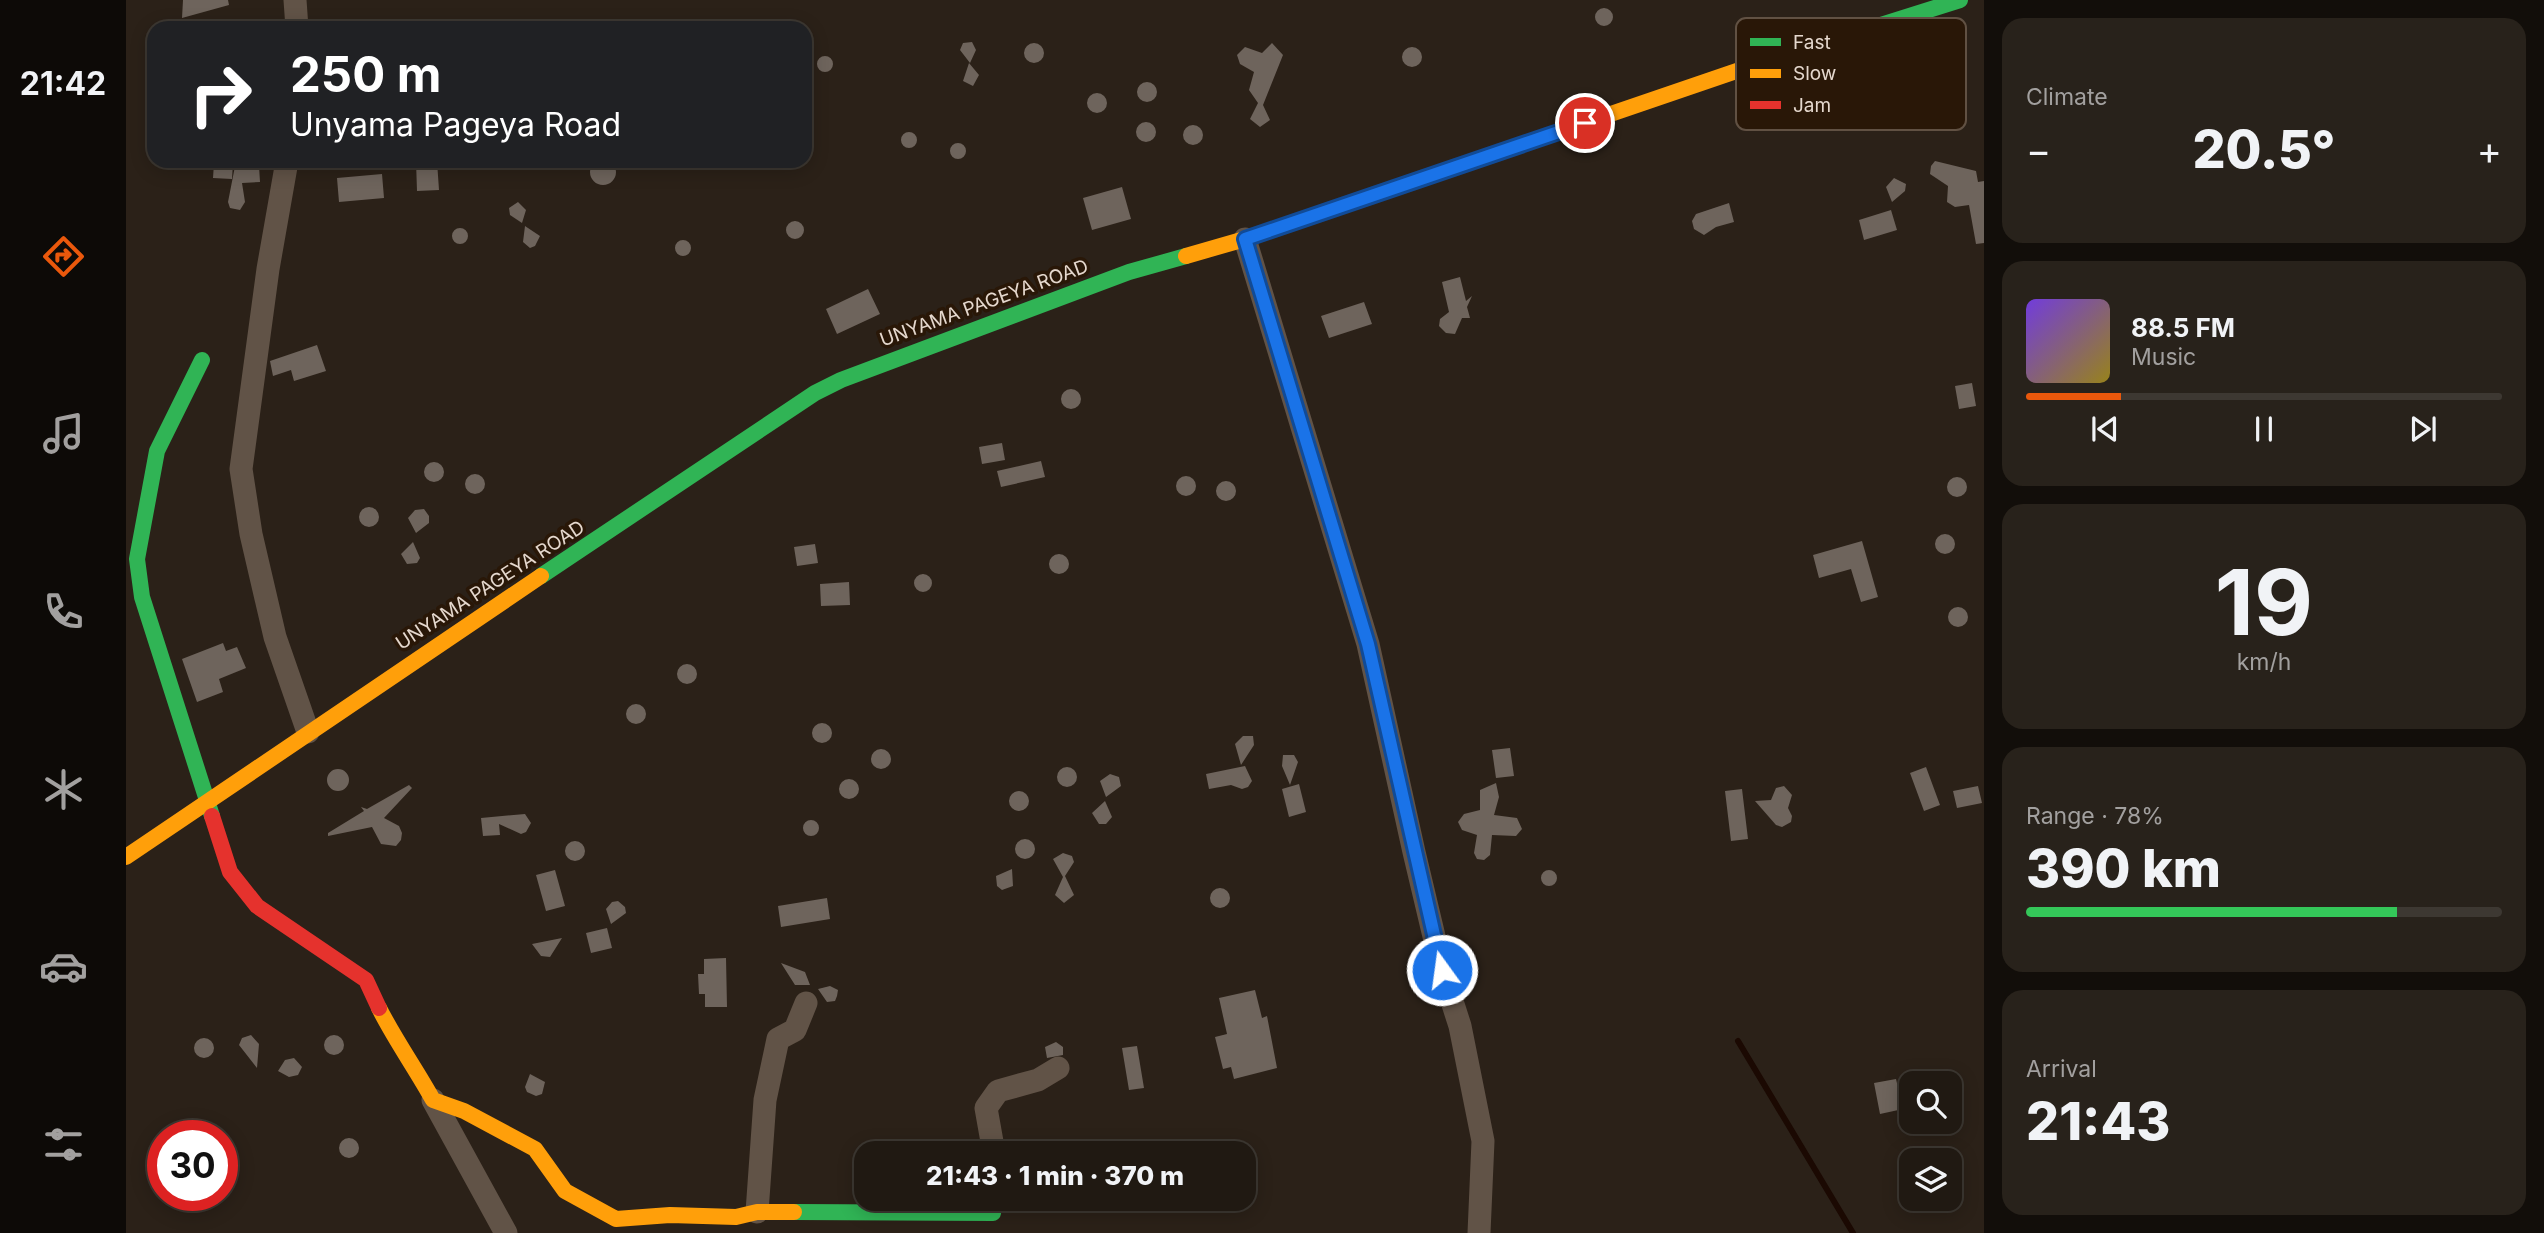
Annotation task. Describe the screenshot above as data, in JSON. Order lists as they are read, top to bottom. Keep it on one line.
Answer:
{"streets":{"street":["UNYAMA PAGEYA ROAD"]},"legend":["Fast","Slow","Jam"],"page":{"tabs":"21:42","tile":["Climate",["19","km/h"],["Range · 78%","390 km"],["Arrival","21:43"]],"turn":["250 m","Unyama Pageya Road"],"heat":["−","20.5°","+"],"song":["88.5 FM","Music"],"limit":"30","trip":"21:43 · 1 min · 370 m"}}
